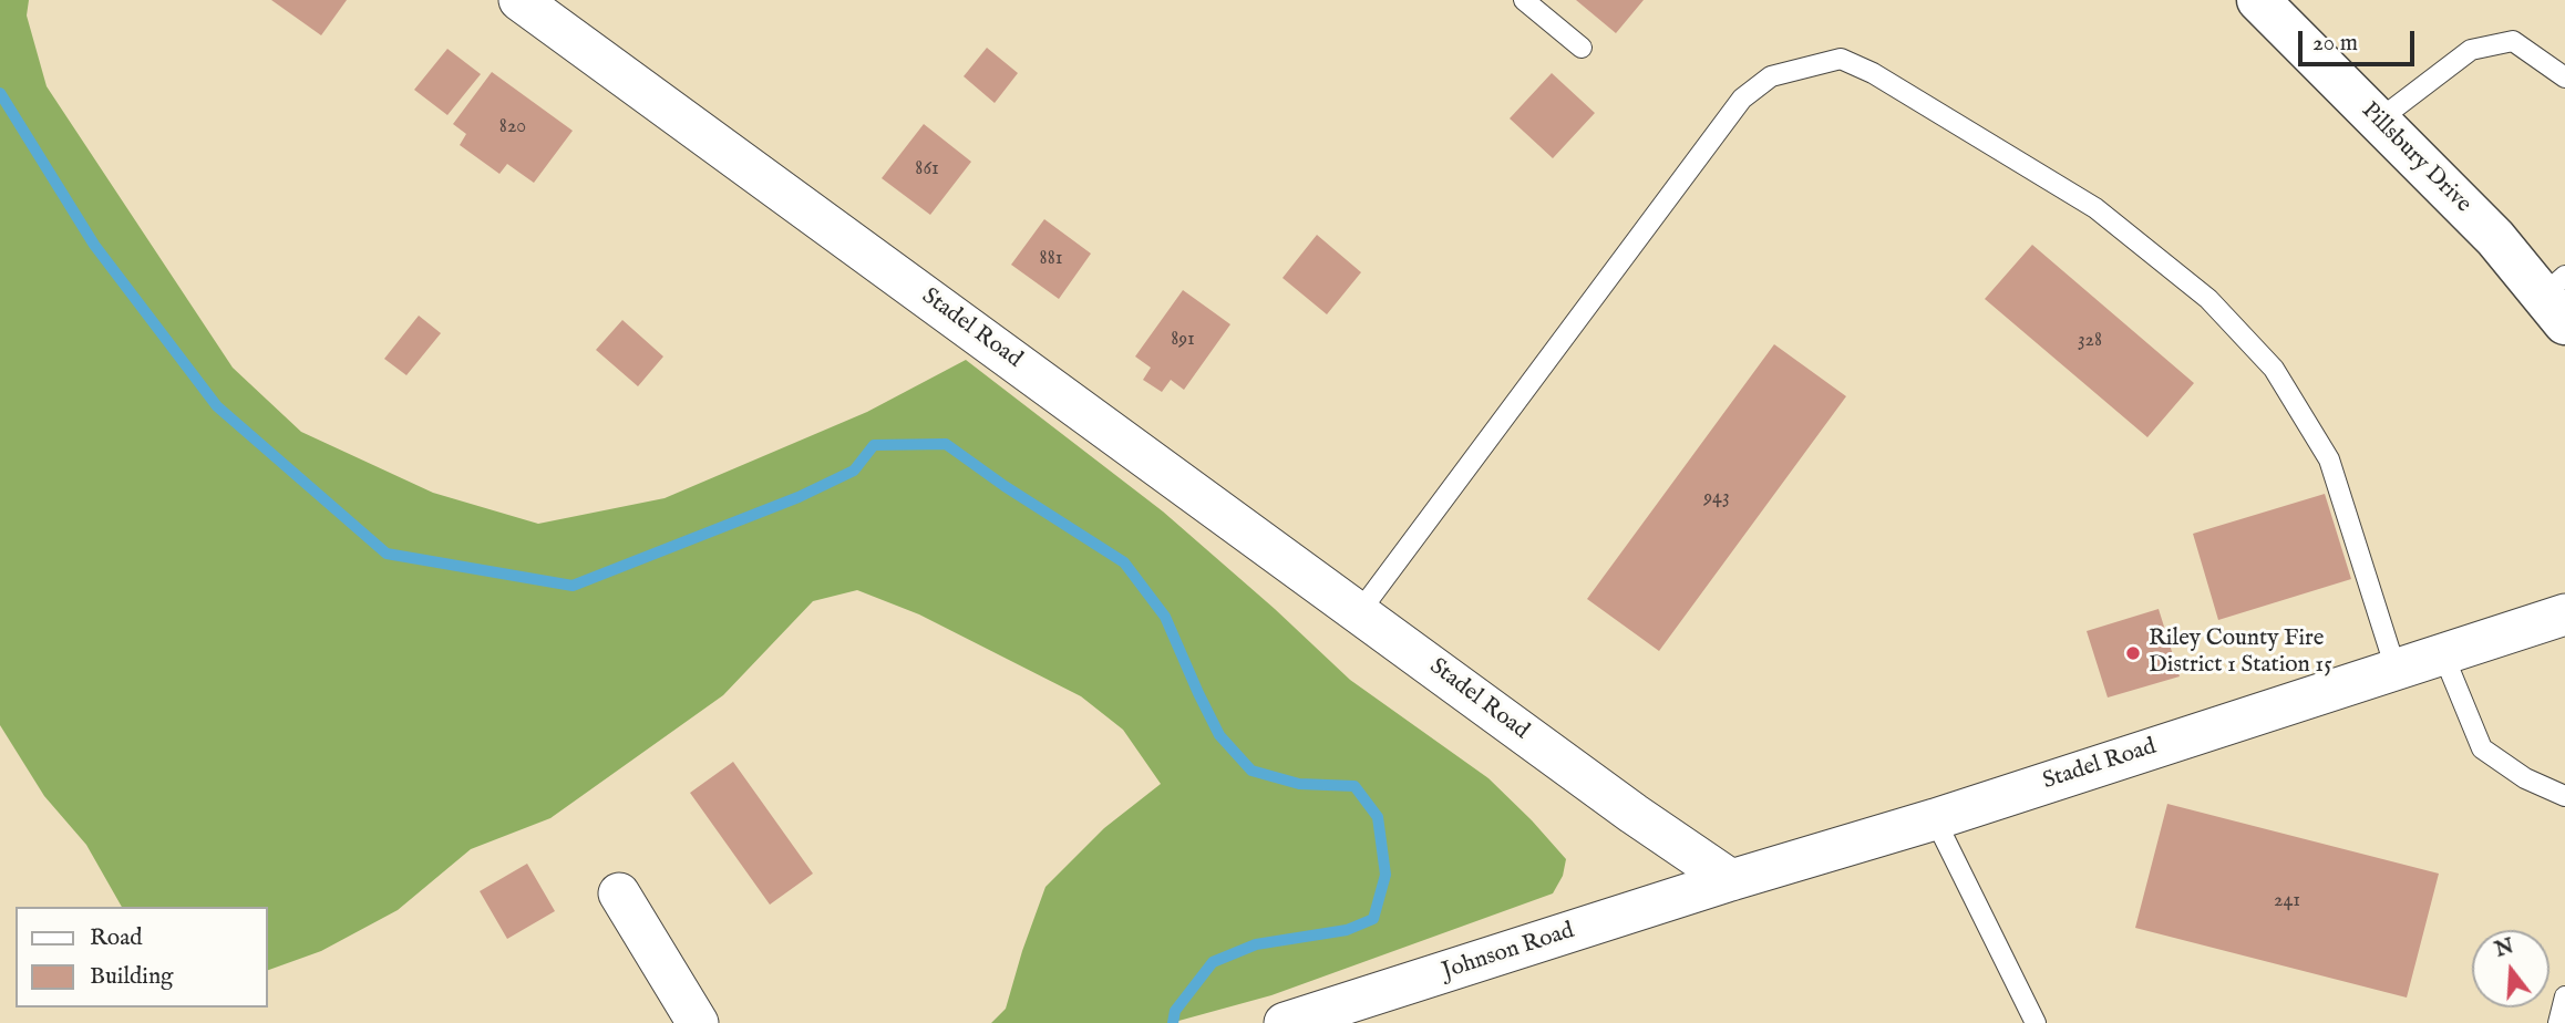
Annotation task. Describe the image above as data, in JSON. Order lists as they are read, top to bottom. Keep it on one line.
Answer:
{"streets":{"highway":["Pillsbury Drive"],"street":["Stadel Road","Johnson Road"]},"crossings":[["Stadel Road","Johnson Road"]],"places":["Riley County Fire District 1 Station 15"],"house_numbers":["820","861","881","891","328","943","241"],"legend":["Road","Building"],"scale_bar":"20 m","north":"top"}
